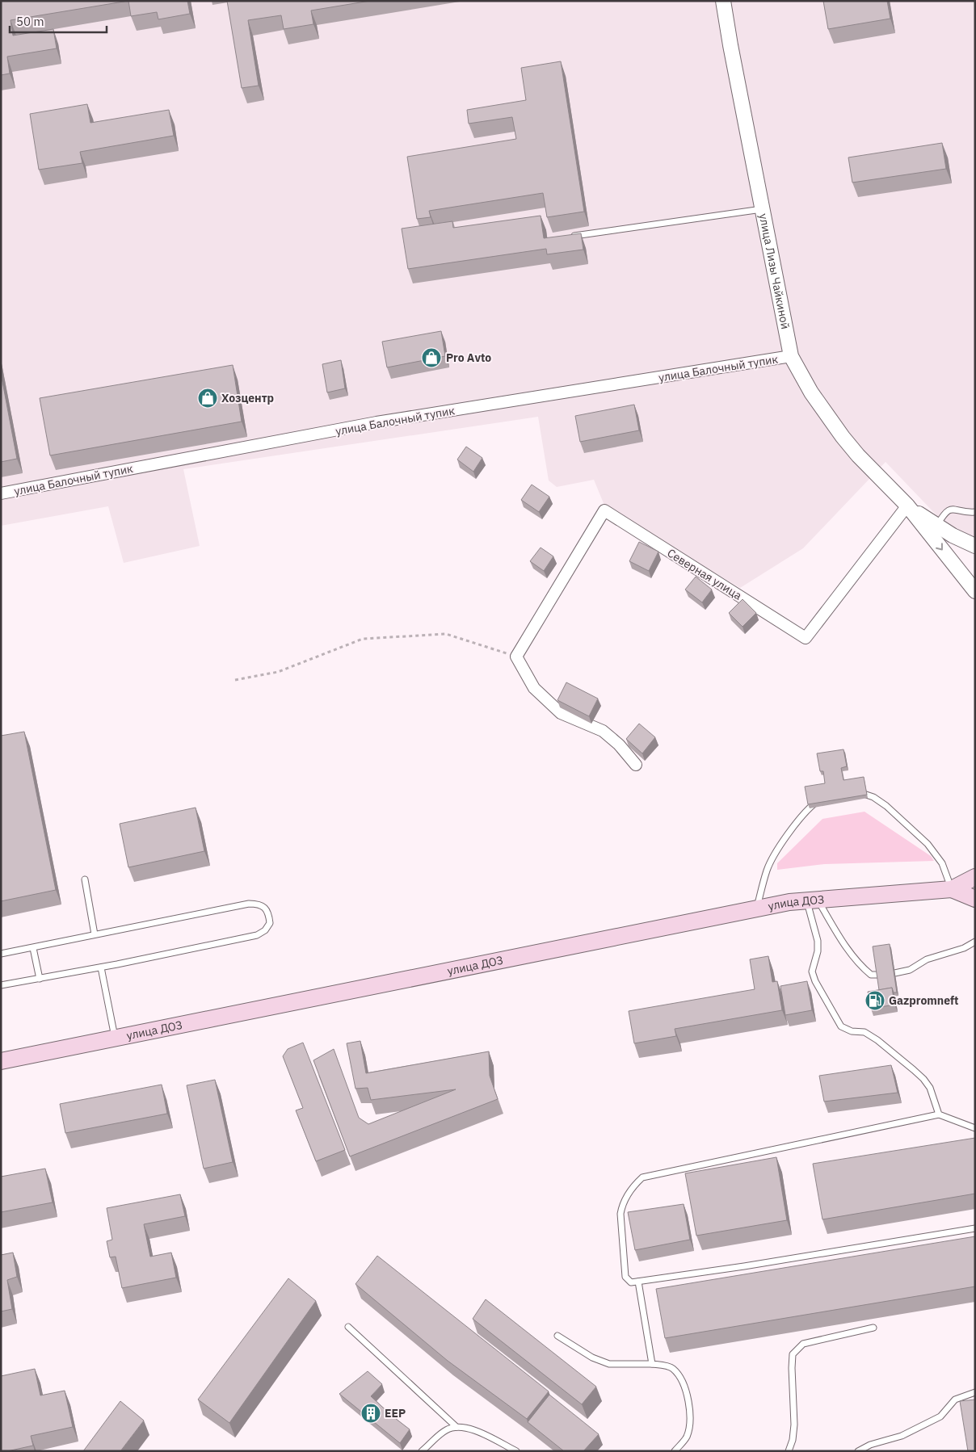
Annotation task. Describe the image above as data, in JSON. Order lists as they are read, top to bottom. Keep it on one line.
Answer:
{"streets":{"main road":["улица ДОЗ"],"street":["улица Лизы Чайкиной","улица Балочный тупик","Северная улица"]},"crossings":[["улица Лизы Чайкиной","улица Балочный тупик"],["улица Лизы Чайкиной","Северная улица"]],"places":{"shop":["Pro Аvto","Хозцентр"],"fuel station":["Gazpromneft"],"building":["EEP"]},"scale_bar":"50 m"}
